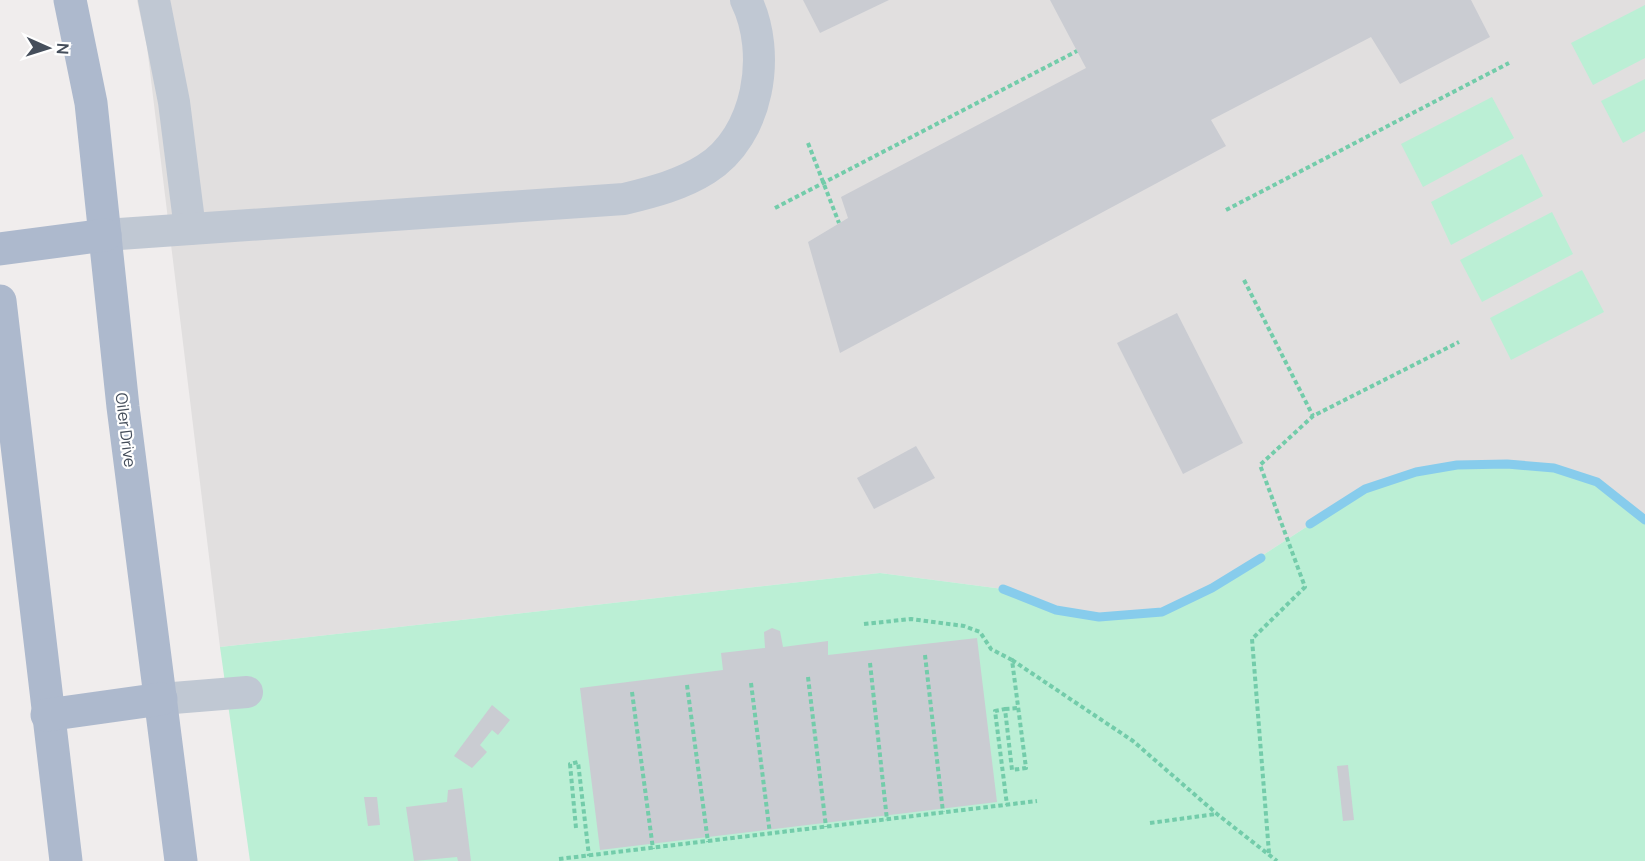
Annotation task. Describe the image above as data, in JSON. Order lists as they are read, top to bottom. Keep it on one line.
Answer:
{"streets":{"main road":["Oiler Drive"]},"north":"right"}
